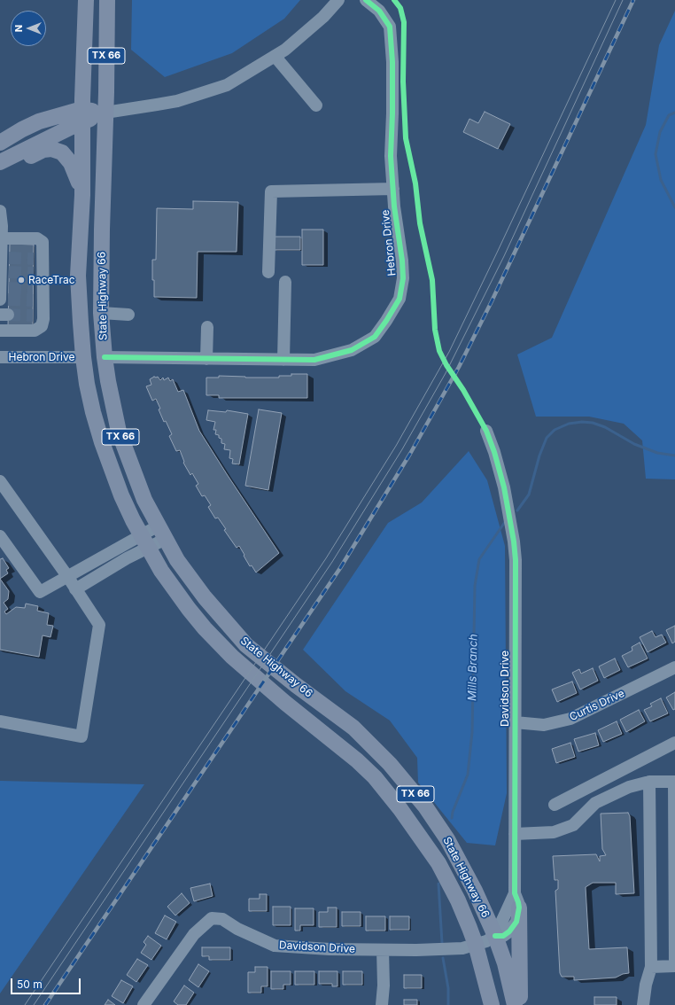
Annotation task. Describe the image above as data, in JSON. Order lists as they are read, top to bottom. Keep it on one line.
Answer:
{"streets":{"main road":["TX 66","State Highway 66"],"street":["Hebron Drive","Davidson Drive","Curtis Drive"]},"crossings":[["Hebron Drive","State Highway 66"],["State Highway 66","Davidson Drive"],["Davidson Drive","Curtis Drive"]],"water":["Mills Branch"],"places":["RaceTrac"],"scale_bar":"50 m","north":"left"}
